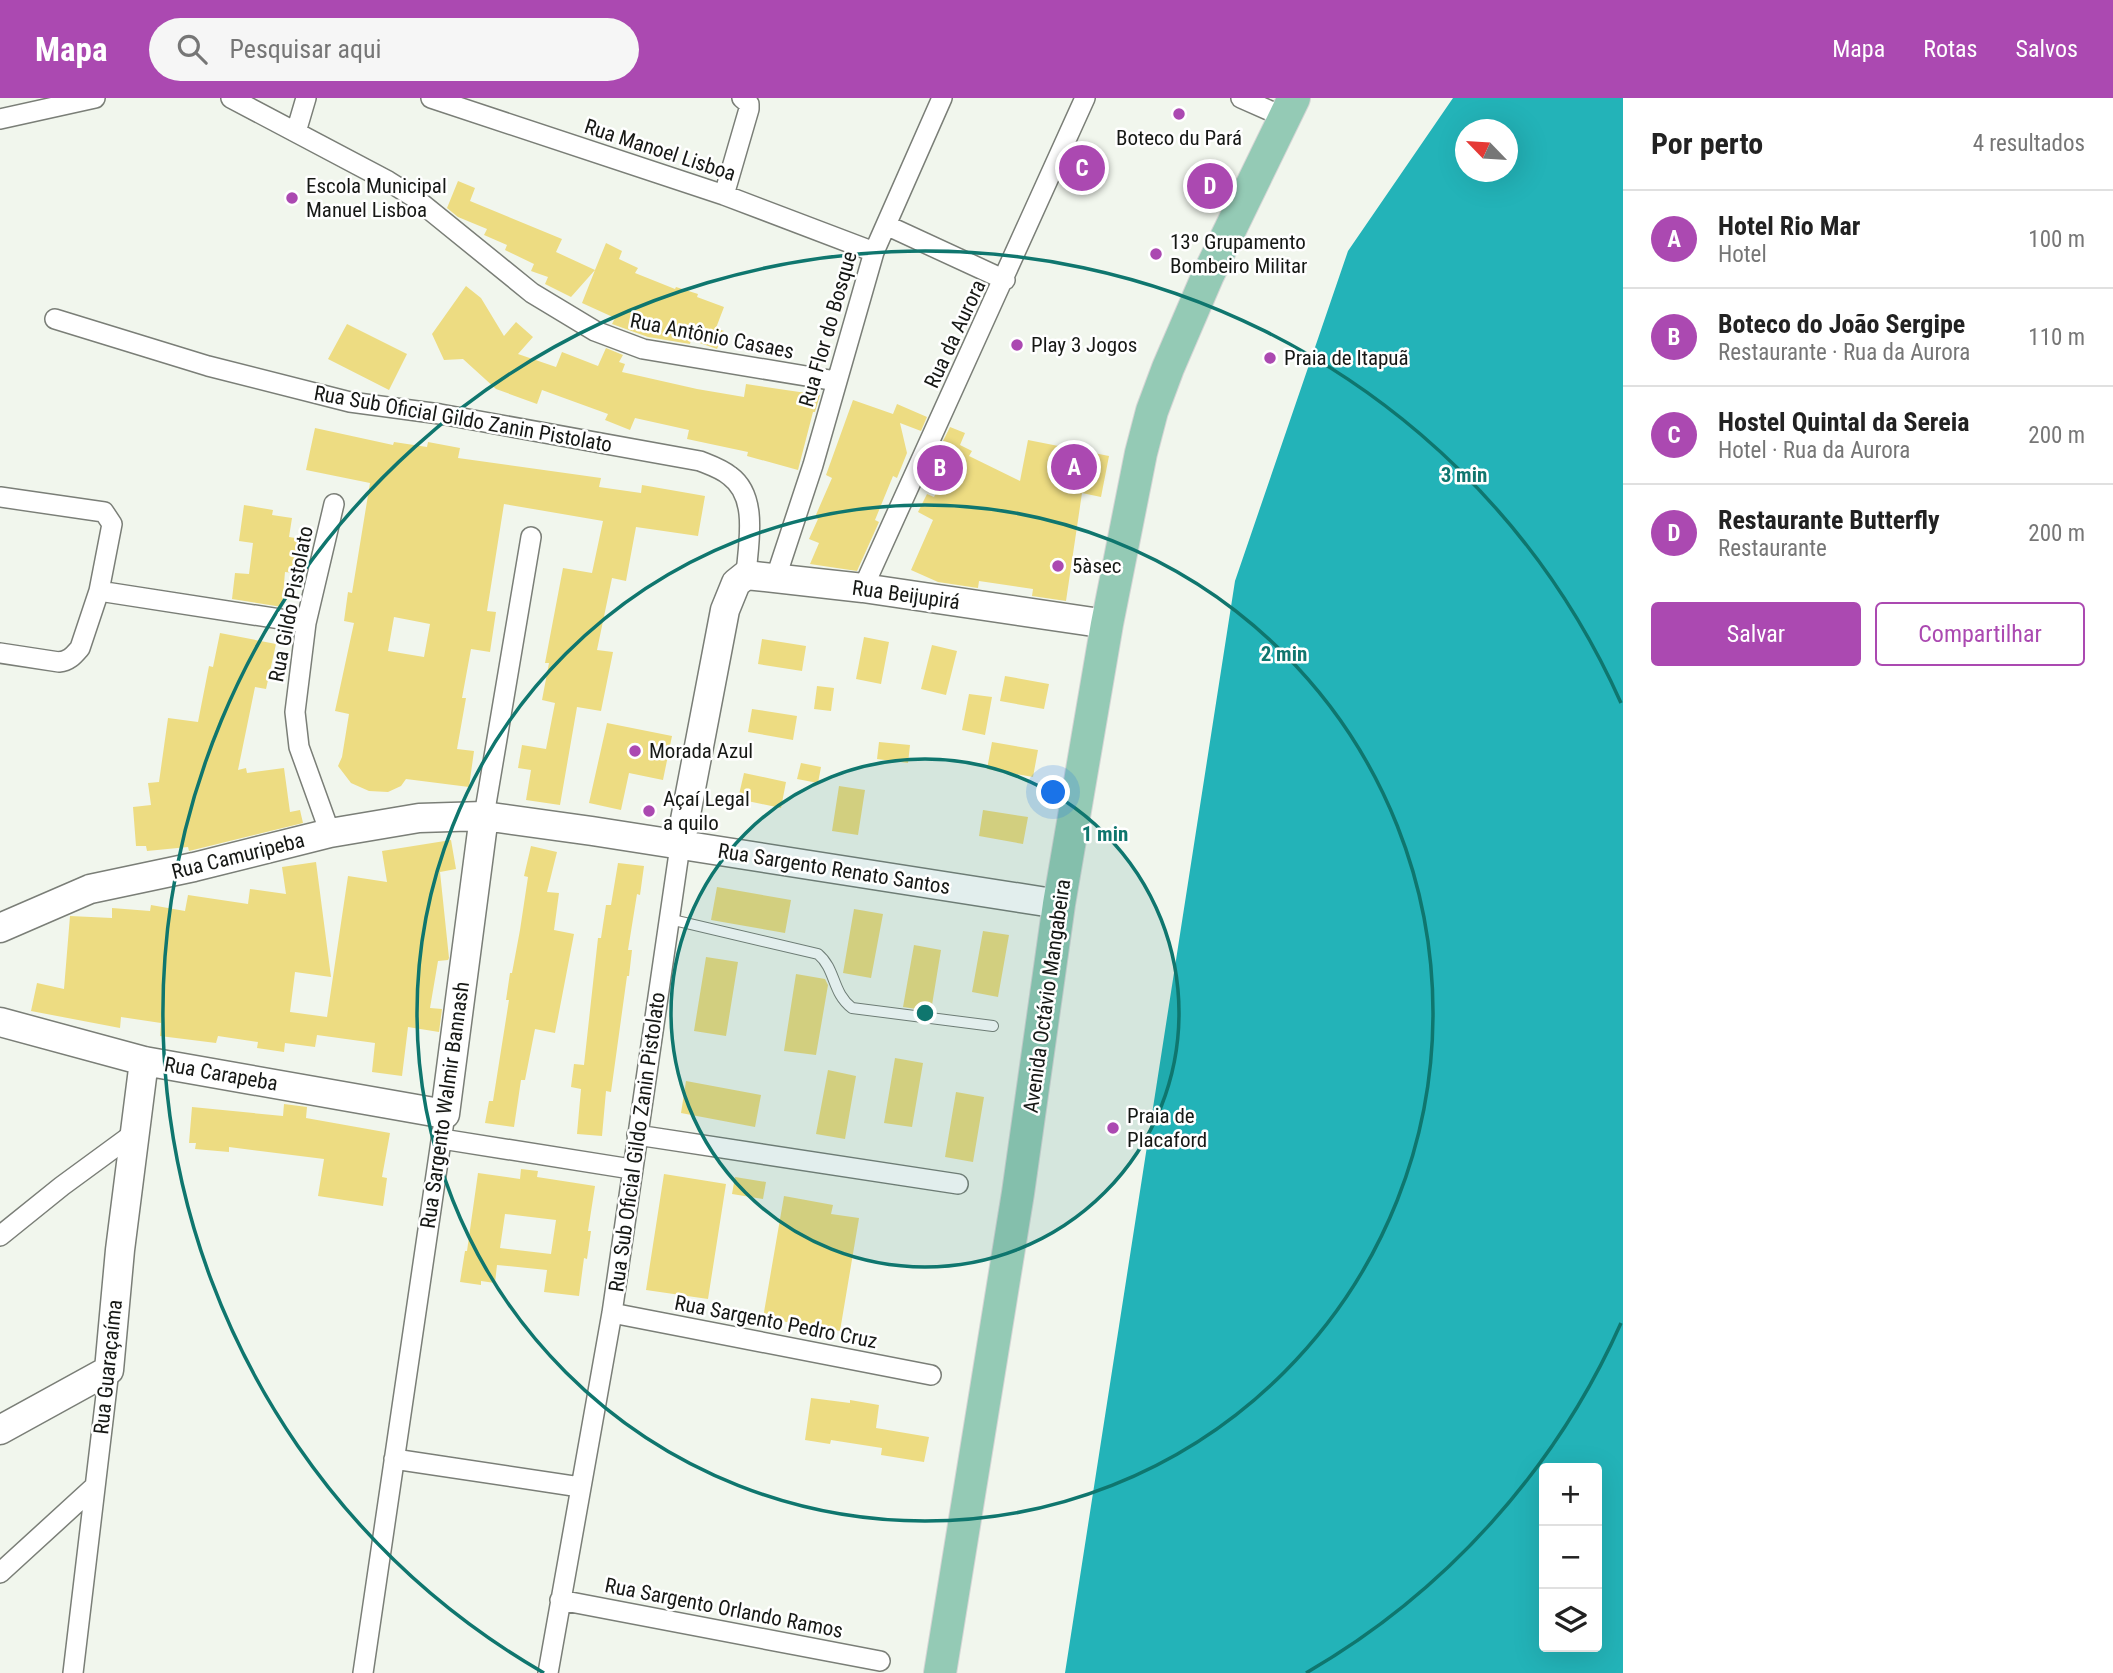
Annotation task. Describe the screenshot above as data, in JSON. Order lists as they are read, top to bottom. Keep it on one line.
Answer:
{"streets":{"main road":["Rua Sub Oficial Gildo Zanin Pistolato","Rua Beijupirá","Rua Camuripeba","Rua Sargento Renato Santos","Avenida Octávio Mangabeira","Rua Carapeba","Rua Sargento Walmir Bannash","Rua Guaraçaíma"],"street":["Rua Manoel Lisboa","Rua Flor do Bosque","Rua da Aurora","Rua Antônio Casaes","Rua Gildo Pistolato","Rua Sargento Pedro Cruz","Rua Sargento Orlando Ramos"]},"crossings":[["Rua Manoel Lisboa","Rua Flor do Bosque"],["Rua Flor do Bosque","Rua Antônio Casaes"],["Rua Flor do Bosque","Rua Beijupirá"],["Rua da Aurora","Rua Beijupirá"],["Rua Sub Oficial Gildo Zanin Pistolato","Rua Beijupirá"],["Rua Sub Oficial Gildo Zanin Pistolato","Rua Sargento Renato Santos"],["Rua Sub Oficial Gildo Zanin Pistolato","Rua Carapeba"],["Rua Sub Oficial Gildo Zanin Pistolato","Rua Sargento Pedro Cruz"],["Rua Sub Oficial Gildo Zanin Pistolato","Rua Sargento Orlando Ramos"],["Rua Beijupirá","Avenida Octávio Mangabeira"],["Rua Gildo Pistolato","Rua Camuripeba"],["Rua Camuripeba","Rua Sargento Renato Santos"],["Rua Camuripeba","Rua Sargento Walmir Bannash"],["Rua Sargento Renato Santos","Avenida Octávio Mangabeira"],["Rua Sargento Renato Santos","Rua Sargento Walmir Bannash"],["Rua Carapeba","Rua Sargento Walmir Bannash"],["Rua Carapeba","Rua Guaraçaíma"]],"places":["Boteco du Pará","Escola Municipal Manuel Lisboa","13º Grupamento Bombeiro Militar","Play 3 Jogos","Praia de Itapuã","5àsec","Morada Azul","Açaí Legal a quilo","Praia de Placaford"],"north":"top left","page":{"header":"Mapa","search":"Pesquisar aqui","nav":["Mapa","Rotas","Salvos"],"heading":["Por perto","4 resultados"],"pins":["C","D","A","B"],"list":[{"mark":"A","name":"Hotel Rio Mar","note":"Hotel","value":"100 m"},{"mark":"B","name":"Boteco do João Sergipe","note":"Restaurante · Rua da Aurora","value":"110 m"},{"mark":"C","name":"Hostel Quintal da Sereia","note":"Hotel · Rua da Aurora","value":"200 m"},{"mark":"D","name":"Restaurante Butterfly","note":"Restaurante","value":"200 m"}],"buttons":["Salvar","Compartilhar"],"map_buttons":["+","−"]},"rings":["3 min","2 min","1 min"]}
